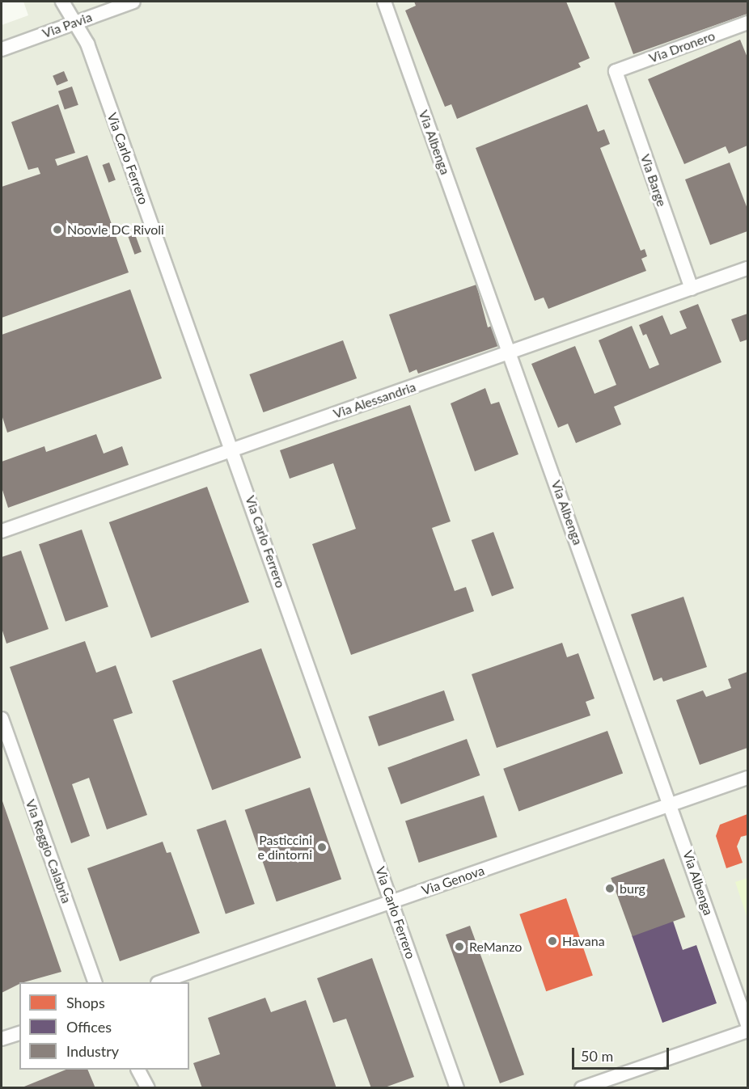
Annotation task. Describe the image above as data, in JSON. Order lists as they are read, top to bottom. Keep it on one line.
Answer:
{"streets":{"street":["Via Pavia","Via Dronero","Via Albenga","Via Carlo Ferrero","Via Barge","Via Alessandria","Via Reggio Calabria","Via Genova"]},"crossings":[["Via Pavia","Via Carlo Ferrero"],["Via Dronero","Via Barge"],["Via Albenga","Via Alessandria"],["Via Albenga","Via Genova"],["Via Carlo Ferrero","Via Alessandria"],["Via Carlo Ferrero","Via Genova"],["Via Barge","Via Alessandria"]],"places":["Noovle DC Rivoli","Pasticcini e dintorni","burg","Havana","ReManzo"],"legend":["Shops","Offices","Industry"],"scale_bar":"50 m"}
